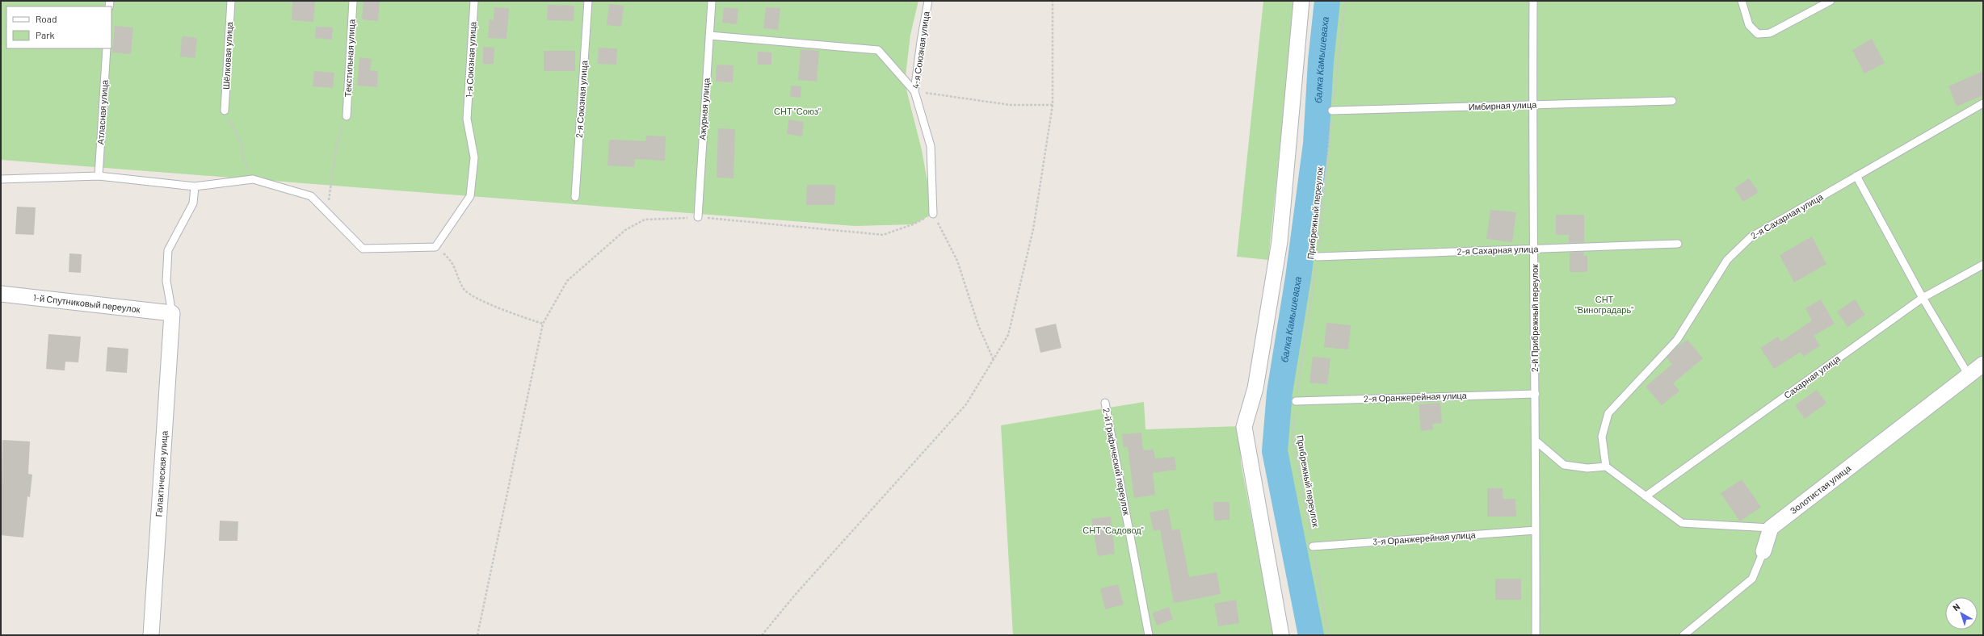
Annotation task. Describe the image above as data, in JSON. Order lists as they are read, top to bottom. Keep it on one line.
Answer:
{"streets":{"street":["1-й Спутниковый переулок","Галактическая улица","Золотистая улица"],"lane":["4-я Союзная улица","Шёлковая улица","Текстильная улица","1-я Союзная улица","2-я Союзная улица","Имбирная улица","Ажурная улица","Атласная улица","2-я Сахарная улица","2-й Прибрежный переулок","Сахарная улица","2-я Оранжерейная улица","2-й Графический переулок","3-я Оранжерейная улица"],"path":["Прибрежный переулок"]},"crossings":[["Имбирная улица","Прибрежный переулок"],["Имбирная улица","2-й Прибрежный переулок"],["Прибрежный переулок","2-я Сахарная улица"],["Прибрежный переулок","2-я Оранжерейная улица"],["Прибрежный переулок","3-я Оранжерейная улица"],["2-я Сахарная улица","2-й Прибрежный переулок"],["1-й Спутниковый переулок","Галактическая улица"],["2-й Прибрежный переулок","2-я Оранжерейная улица"],["2-й Прибрежный переулок","3-я Оранжерейная улица"]],"water":["балка Камышеваха"],"parks":["СНТ \"Союз\"","СНТ \"Виноградарь\"","СНТ \"Садовод\""],"legend":["Road","Park"],"north":"top left"}
